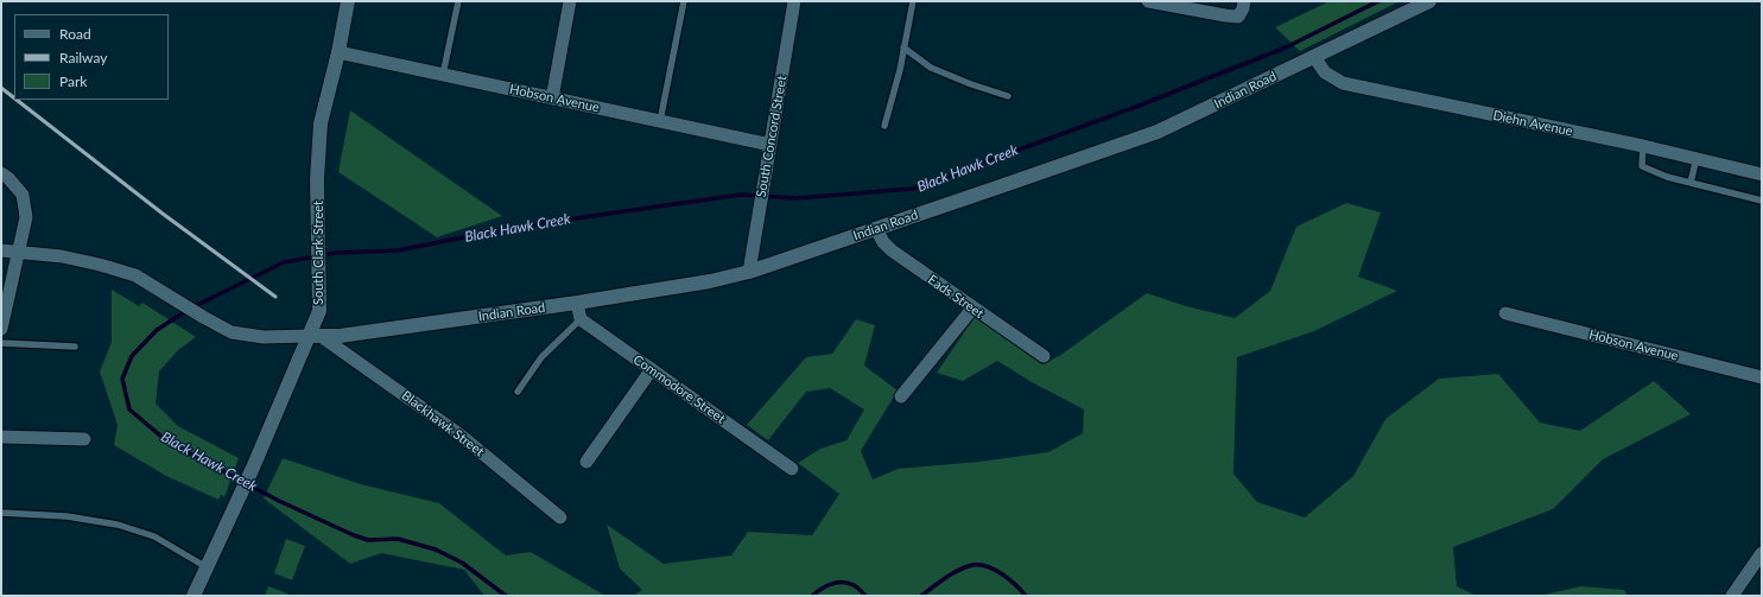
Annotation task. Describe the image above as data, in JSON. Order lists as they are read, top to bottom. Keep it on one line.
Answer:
{"streets":{"street":["Indian Road","Hobson Avenue","Diehn Avenue","South Concord Street","South Clark Street","Eads Street","Commodore Street","Blackhawk Street"]},"crossings":[["Indian Road","Diehn Avenue"],["Indian Road","South Concord Street"],["Indian Road","South Clark Street"],["Indian Road","Eads Street"],["Indian Road","Blackhawk Street"],["Hobson Avenue","South Concord Street"],["Hobson Avenue","South Clark Street"],["South Clark Street","Blackhawk Street"]],"water":["Black Hawk Creek"],"legend":["Road","Railway","Park"]}
